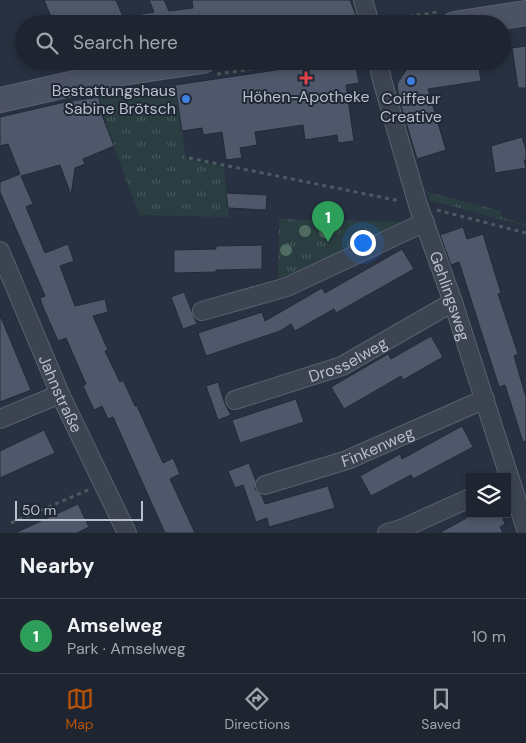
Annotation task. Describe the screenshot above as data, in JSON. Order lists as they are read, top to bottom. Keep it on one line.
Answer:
{"streets":{"street":["Gehlingsweg","Drosselweg","Jahnstraße","Finkenweg"]},"crossings":[["Gehlingsweg","Drosselweg"],["Gehlingsweg","Finkenweg"]],"places":{"health":["Höhen-Apotheke"],"other":["Coiffeur Creative","Bestattungshaus Sabine Brötsch"]},"scale_bar":"50 m","page":{"search":"Search here","pins":"1","scale":"50 m","heading":"Nearby","list":[{"mark":"1","name":"Amselweg","note":"Park · Amselweg","value":"10 m"}],"nav":["Map","Directions","Saved"]}}
